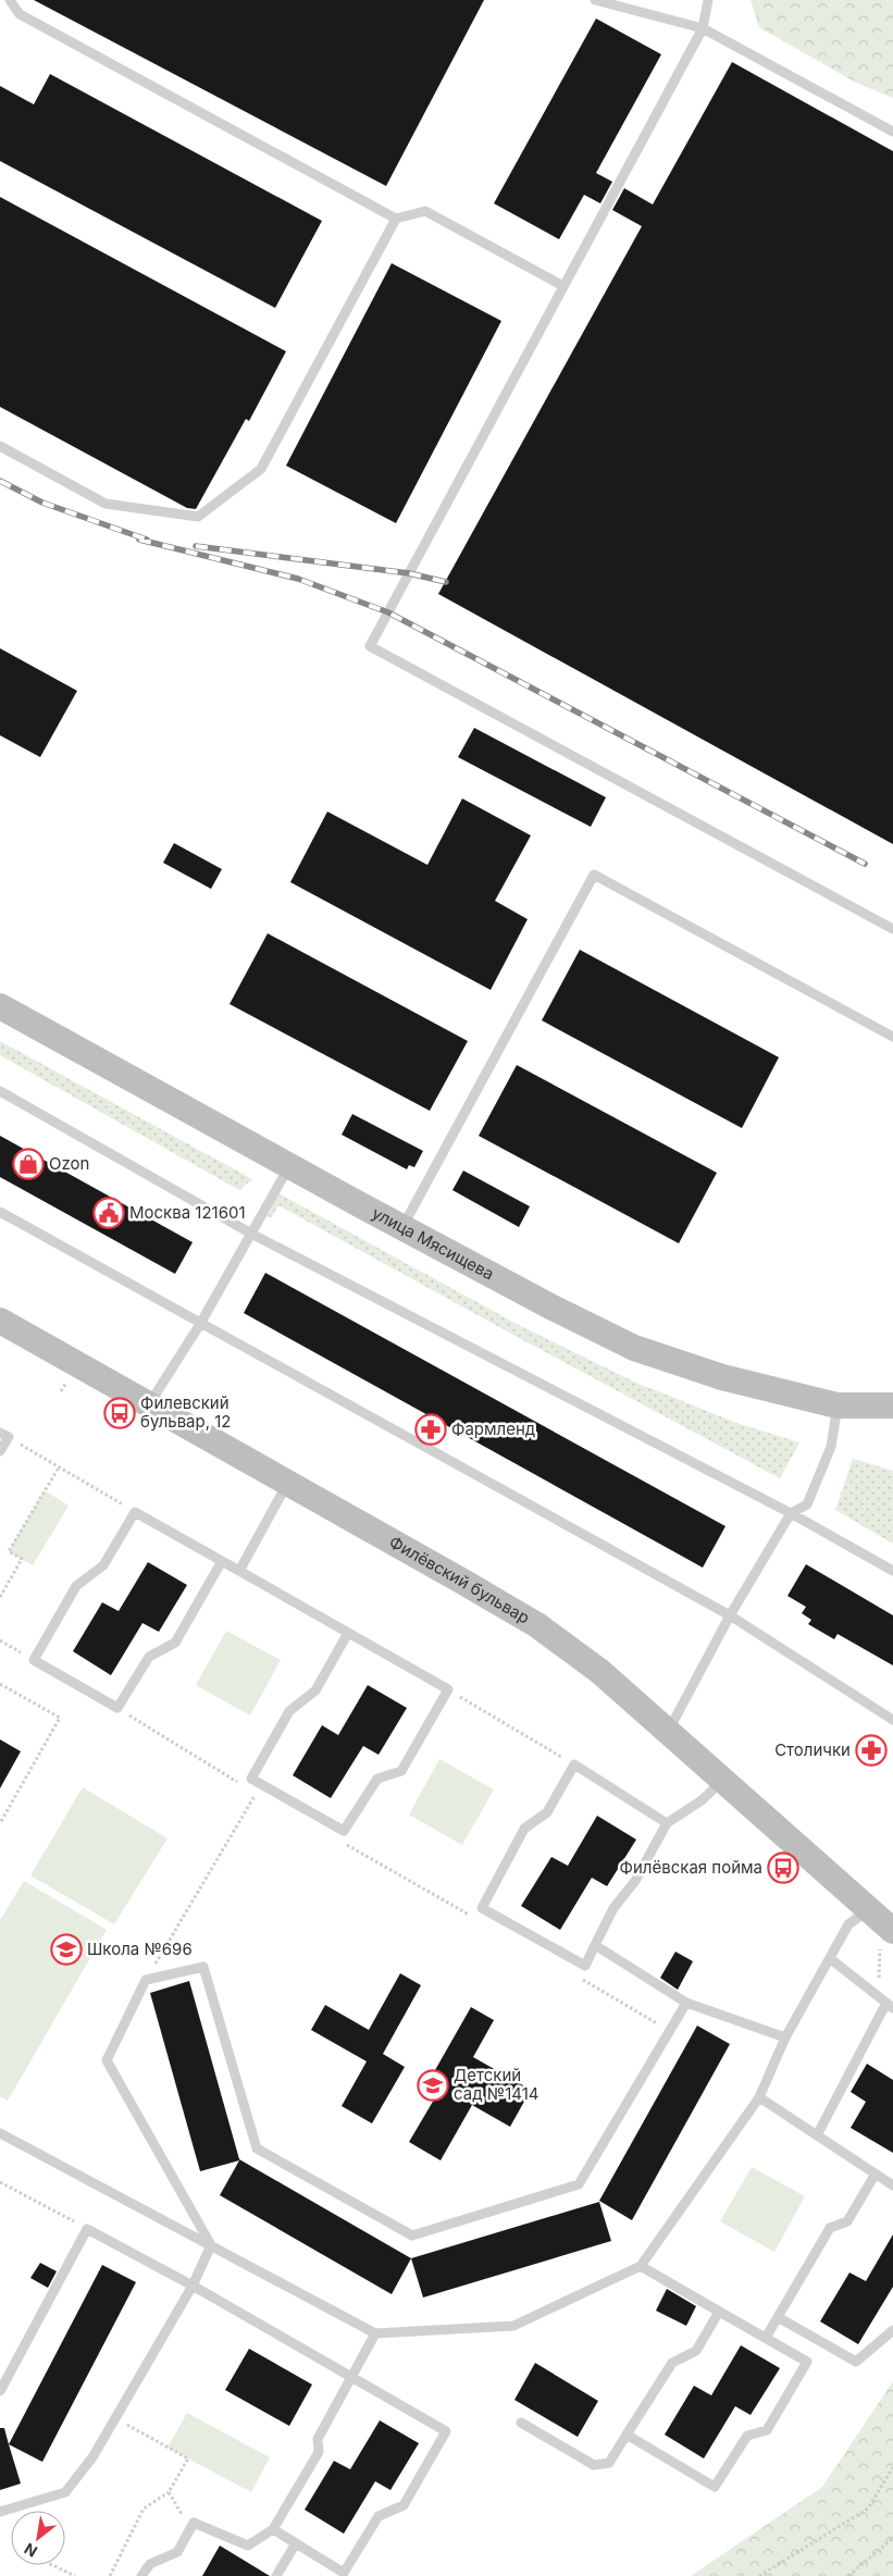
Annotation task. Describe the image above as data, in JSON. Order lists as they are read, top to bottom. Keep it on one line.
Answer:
{"streets":{"street":["улица Мясищева","Филёвский бульвар"]},"places":{"shop":["Ozon"],"public building":["Москва 121601"],"bus stop":["Филевский бульвар, 12","Филёвская пойма"],"pharmacy":["Фармленд","Столички"],"school or university":["Школа №696","Детский сад №1414"]},"north":"bottom left"}
